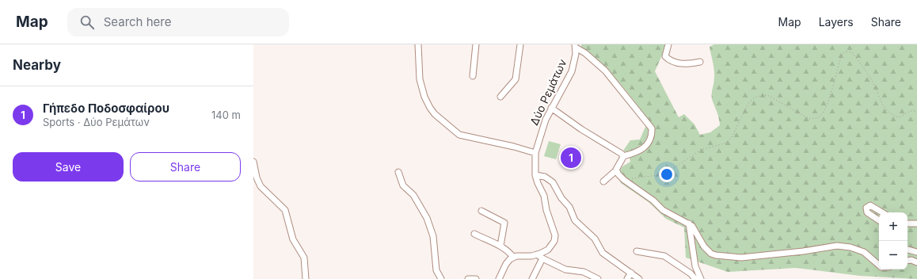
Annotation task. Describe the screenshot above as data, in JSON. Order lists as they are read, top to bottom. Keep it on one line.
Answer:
{"streets":{"street":["Δύο Ρεμάτων"]},"page":{"header":"Map","search":"Search here","nav":["Map","Layers","Share"],"heading":"Nearby","list":[{"mark":"1","name":"Γήπεδο Ποδοσφαίρου","note":"Sports · Δύο Ρεμάτων","value":"140 m"}],"buttons":["Save","Share"],"pins":"1","map_buttons":["+","−"]}}
